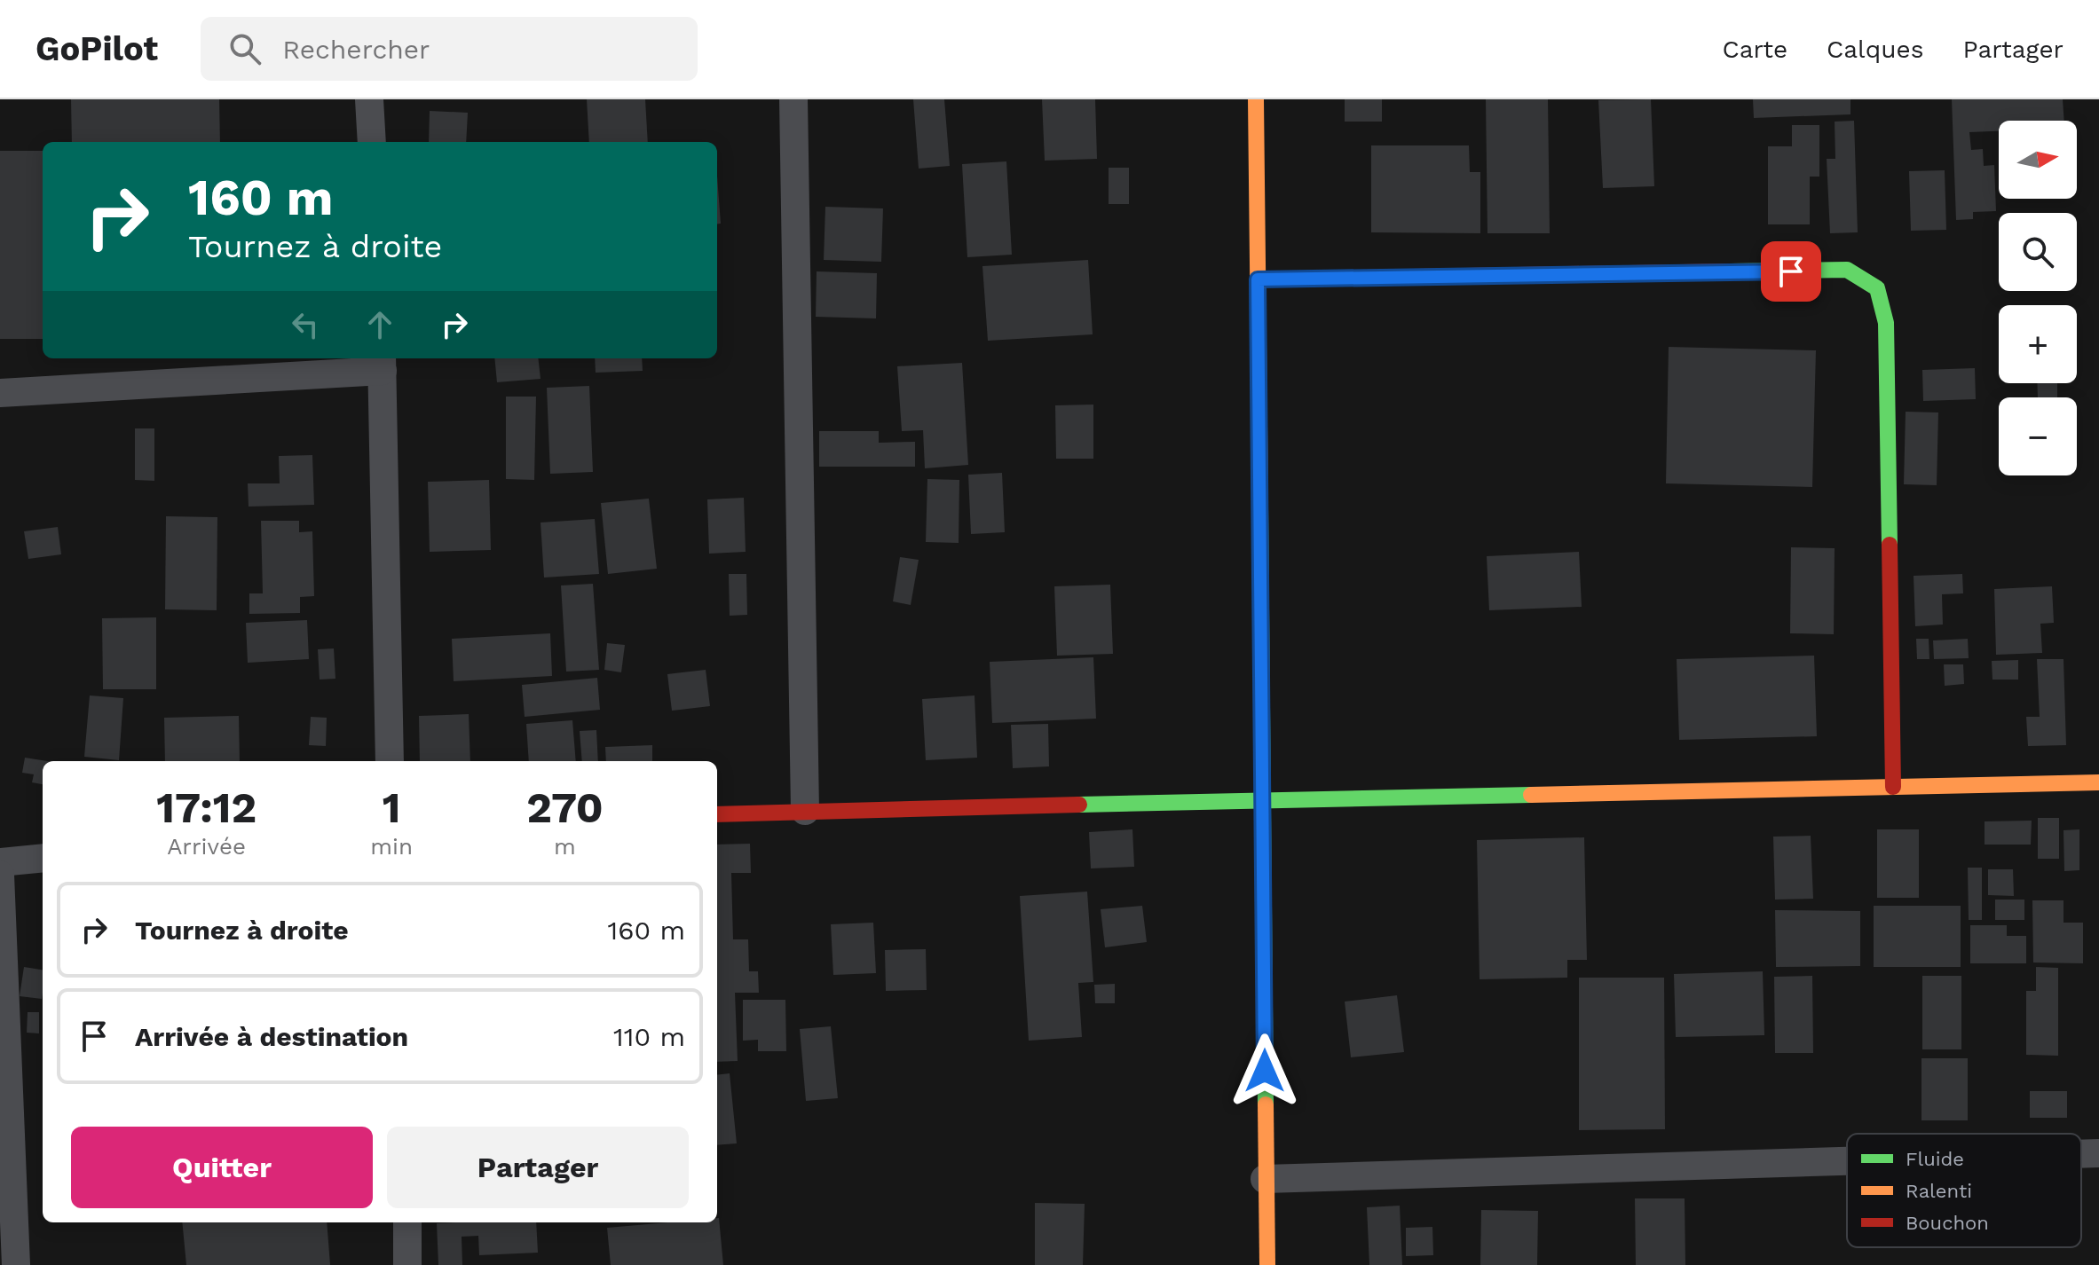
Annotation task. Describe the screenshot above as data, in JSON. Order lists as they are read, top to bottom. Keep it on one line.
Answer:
{"legend":["Fluide","Ralenti","Bouchon"],"north":"right","page":{"header":"GoPilot","search":"Rechercher","nav":["Carte","Calques","Partager"],"map_buttons":["+","−"],"turn":["160 m","Tournez à droite"],"eta":["17:12","Arrivée","1","min","270","m"],"list":[{"name":"Tournez à droite","value":"160 m"},{"name":"Arrivée à destination","value":"110 m"}],"buttons":["Quitter","Partager"]}}
